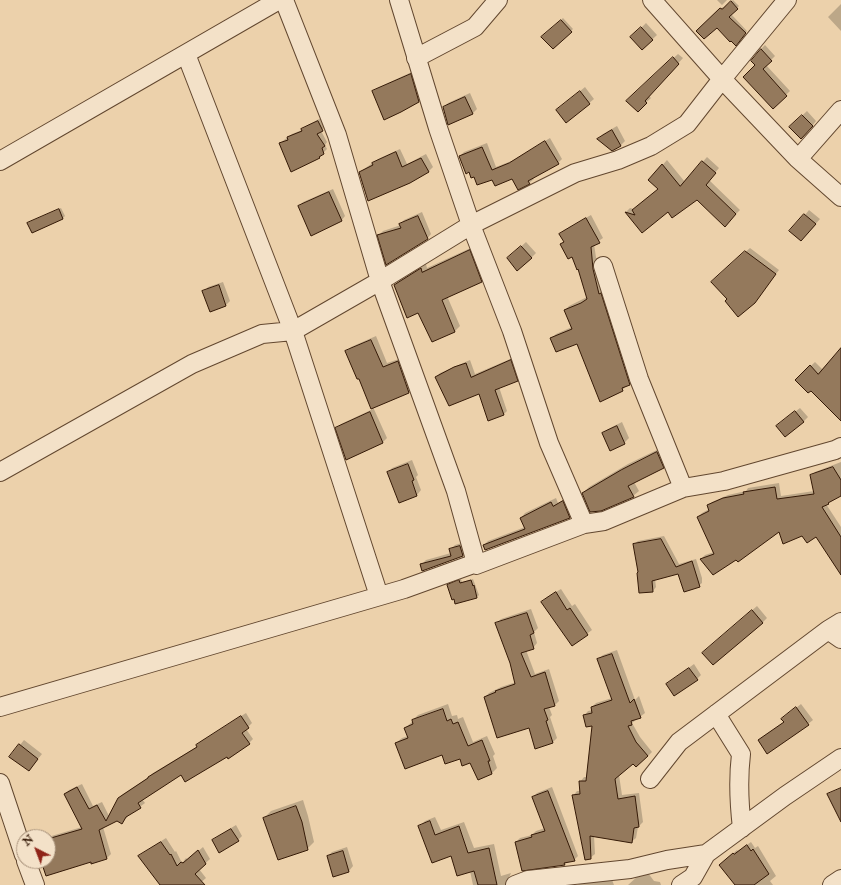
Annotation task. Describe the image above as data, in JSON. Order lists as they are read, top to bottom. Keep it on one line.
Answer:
{"north":"top left"}
